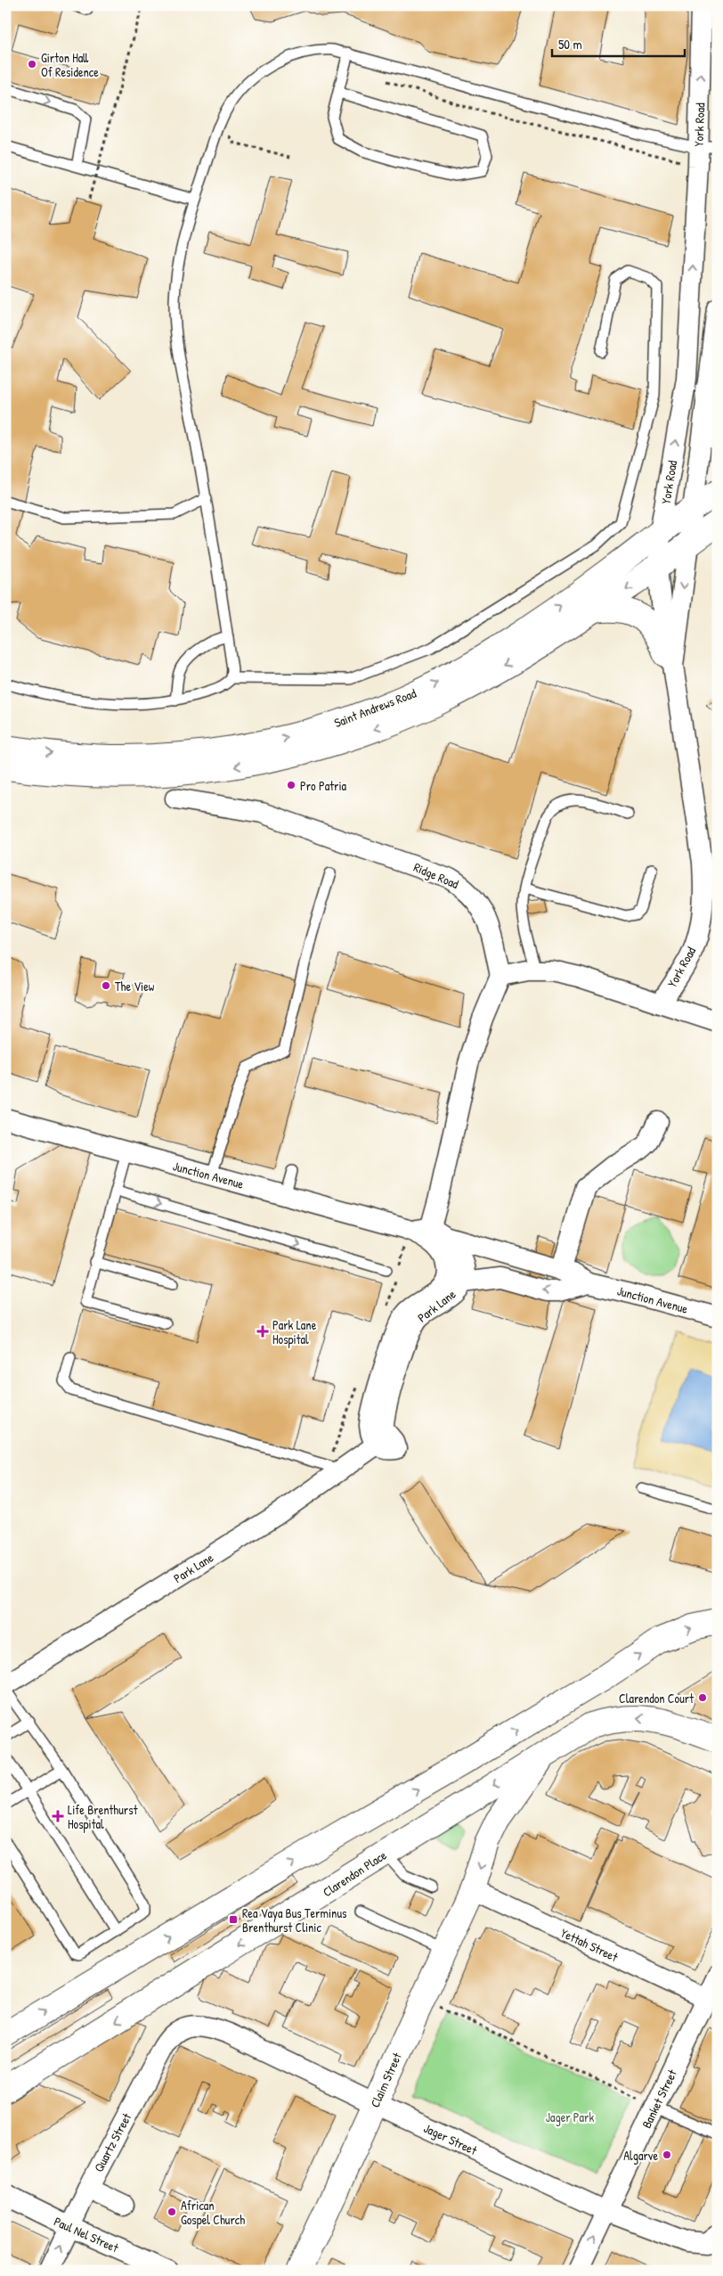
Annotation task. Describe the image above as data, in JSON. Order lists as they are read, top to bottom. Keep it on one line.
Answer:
{"streets":{"main road":["Saint Andrews Road","Clarendon Place","Claim Street"],"street":["York Road","Ridge Road","Junction Avenue","Park Lane","Yettah Street","Banket Street","Jager Street","Quartz Street","Paul Nel Street"]},"crossings":[["York Road","Saint Andrews Road"],["Junction Avenue","Park Lane"],["Clarendon Place","Claim Street"],["Yettah Street","Claim Street"],["Yettah Street","Banket Street"],["Claim Street","Jager Street"],["Banket Street","Jager Street"],["Jager Street","Quartz Street"],["Quartz Street","Paul Nel Street"]],"parks":["Jager Park"],"places":{"other":["Girton Hall Of Residence","Pro Patria","The View","Clarendon Court","Algarve","African Gospel Church"],"health":["Park Lane Hospital","Life Brenthurst Hospital"],"transit":["Rea Vaya Bus Terminus Brenthurst Clinic"]},"scale_bar":"50 m"}
